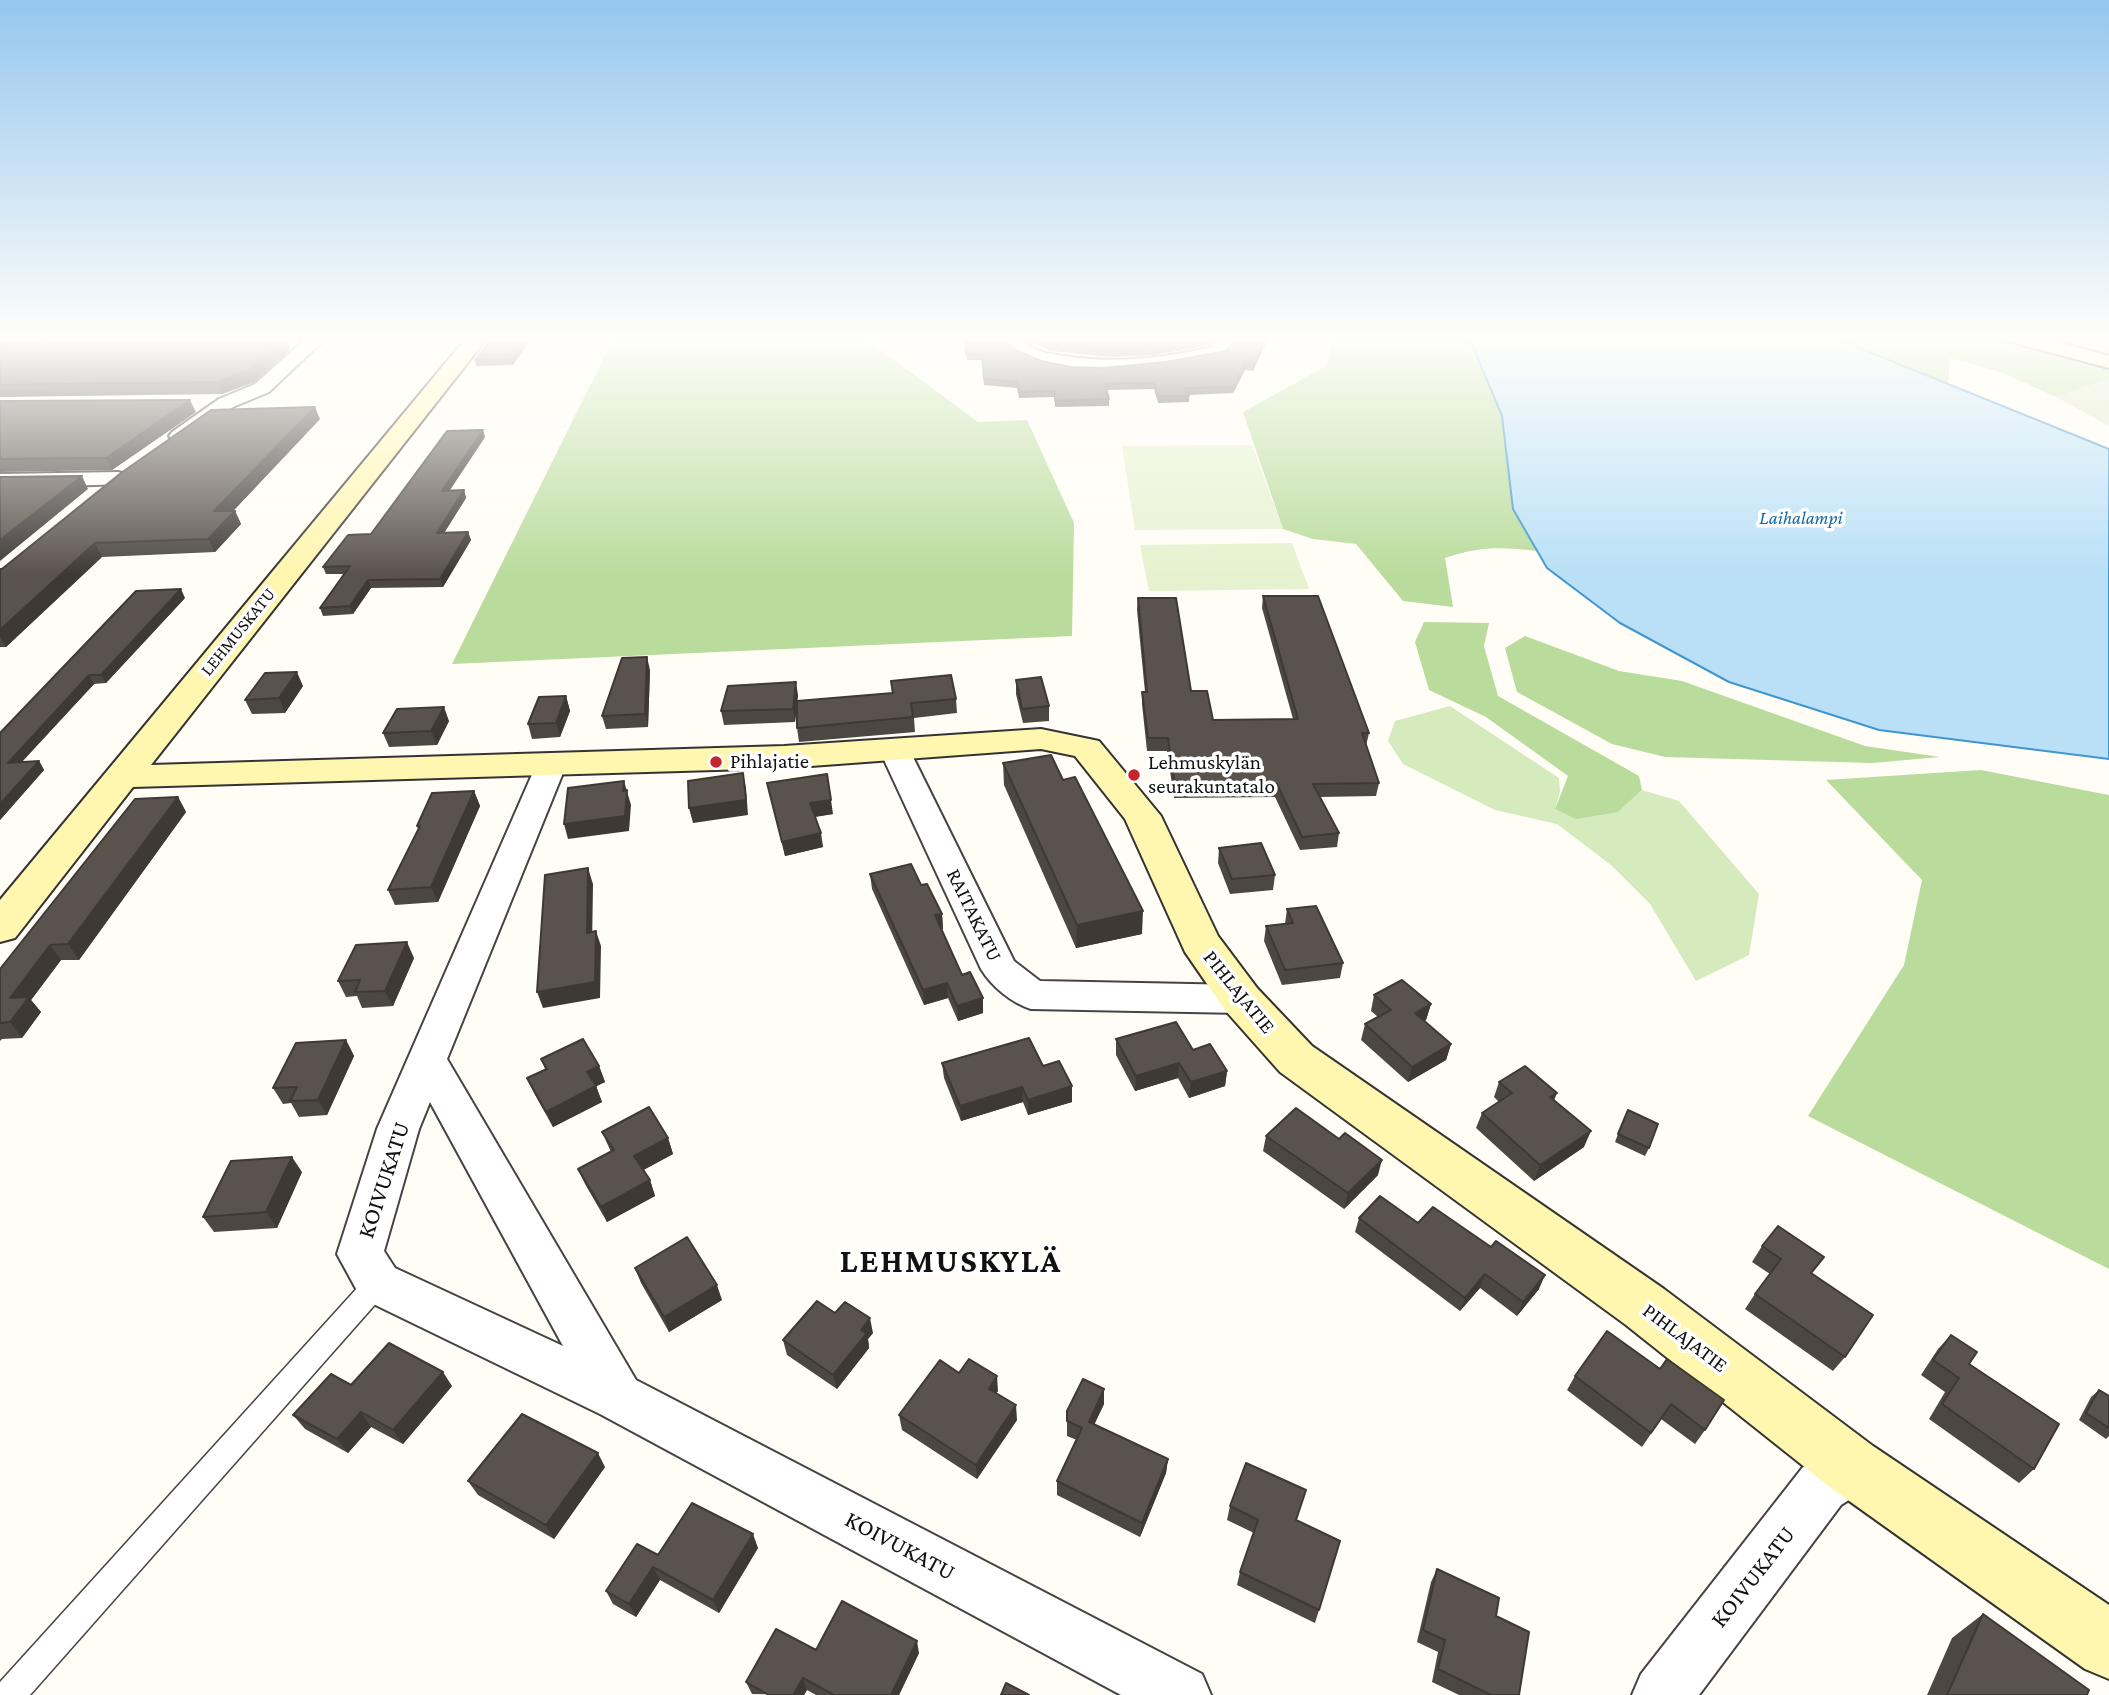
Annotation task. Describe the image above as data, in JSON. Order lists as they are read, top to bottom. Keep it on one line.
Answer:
{"streets":{"street":["LEHMUSKATU","RAITAKATU","PIHLAJATIE","KOIVUKATU"]},"crossings":[["LEHMUSKATU","PIHLAJATIE"],["RAITAKATU","PIHLAJATIE"],["PIHLAJATIE","KOIVUKATU"]],"districts":["LEHMUSKYLÄ"],"water":["Laihalampi"],"places":["Pihlajatie","Lehmuskylän seurakuntatalo"]}
